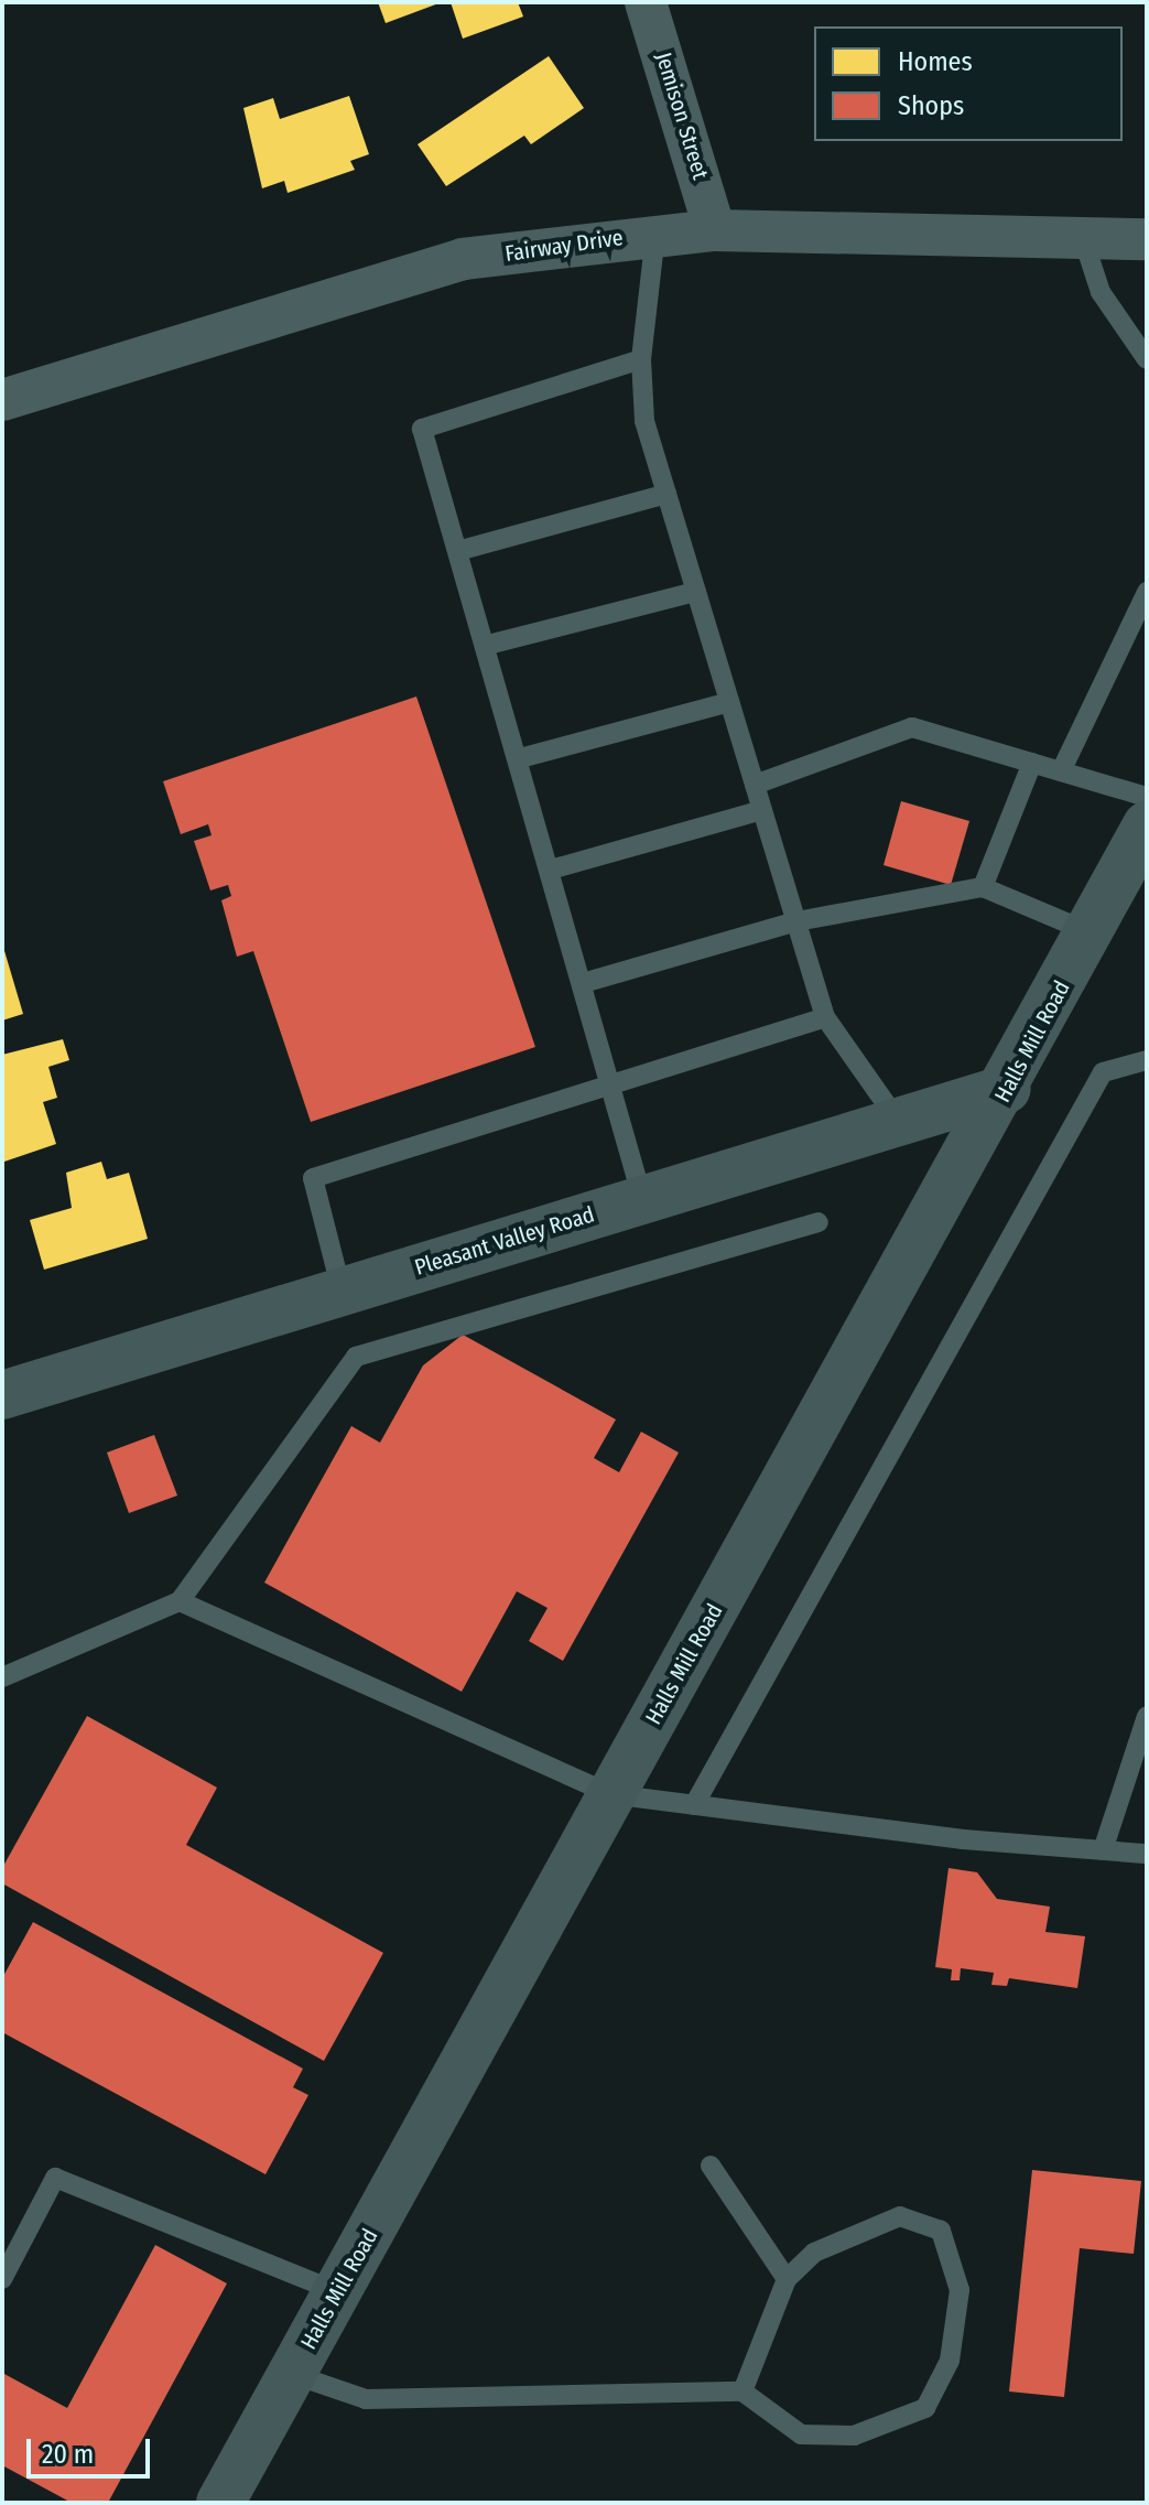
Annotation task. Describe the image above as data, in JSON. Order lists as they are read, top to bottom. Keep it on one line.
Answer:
{"streets":{"street":["Jemison Street","Fairway Drive","Halls Mill Road","Pleasant Valley Road"]},"crossings":[["Jemison Street","Fairway Drive"],["Halls Mill Road","Pleasant Valley Road"]],"legend":["Homes","Shops"],"scale_bar":"20 m"}
